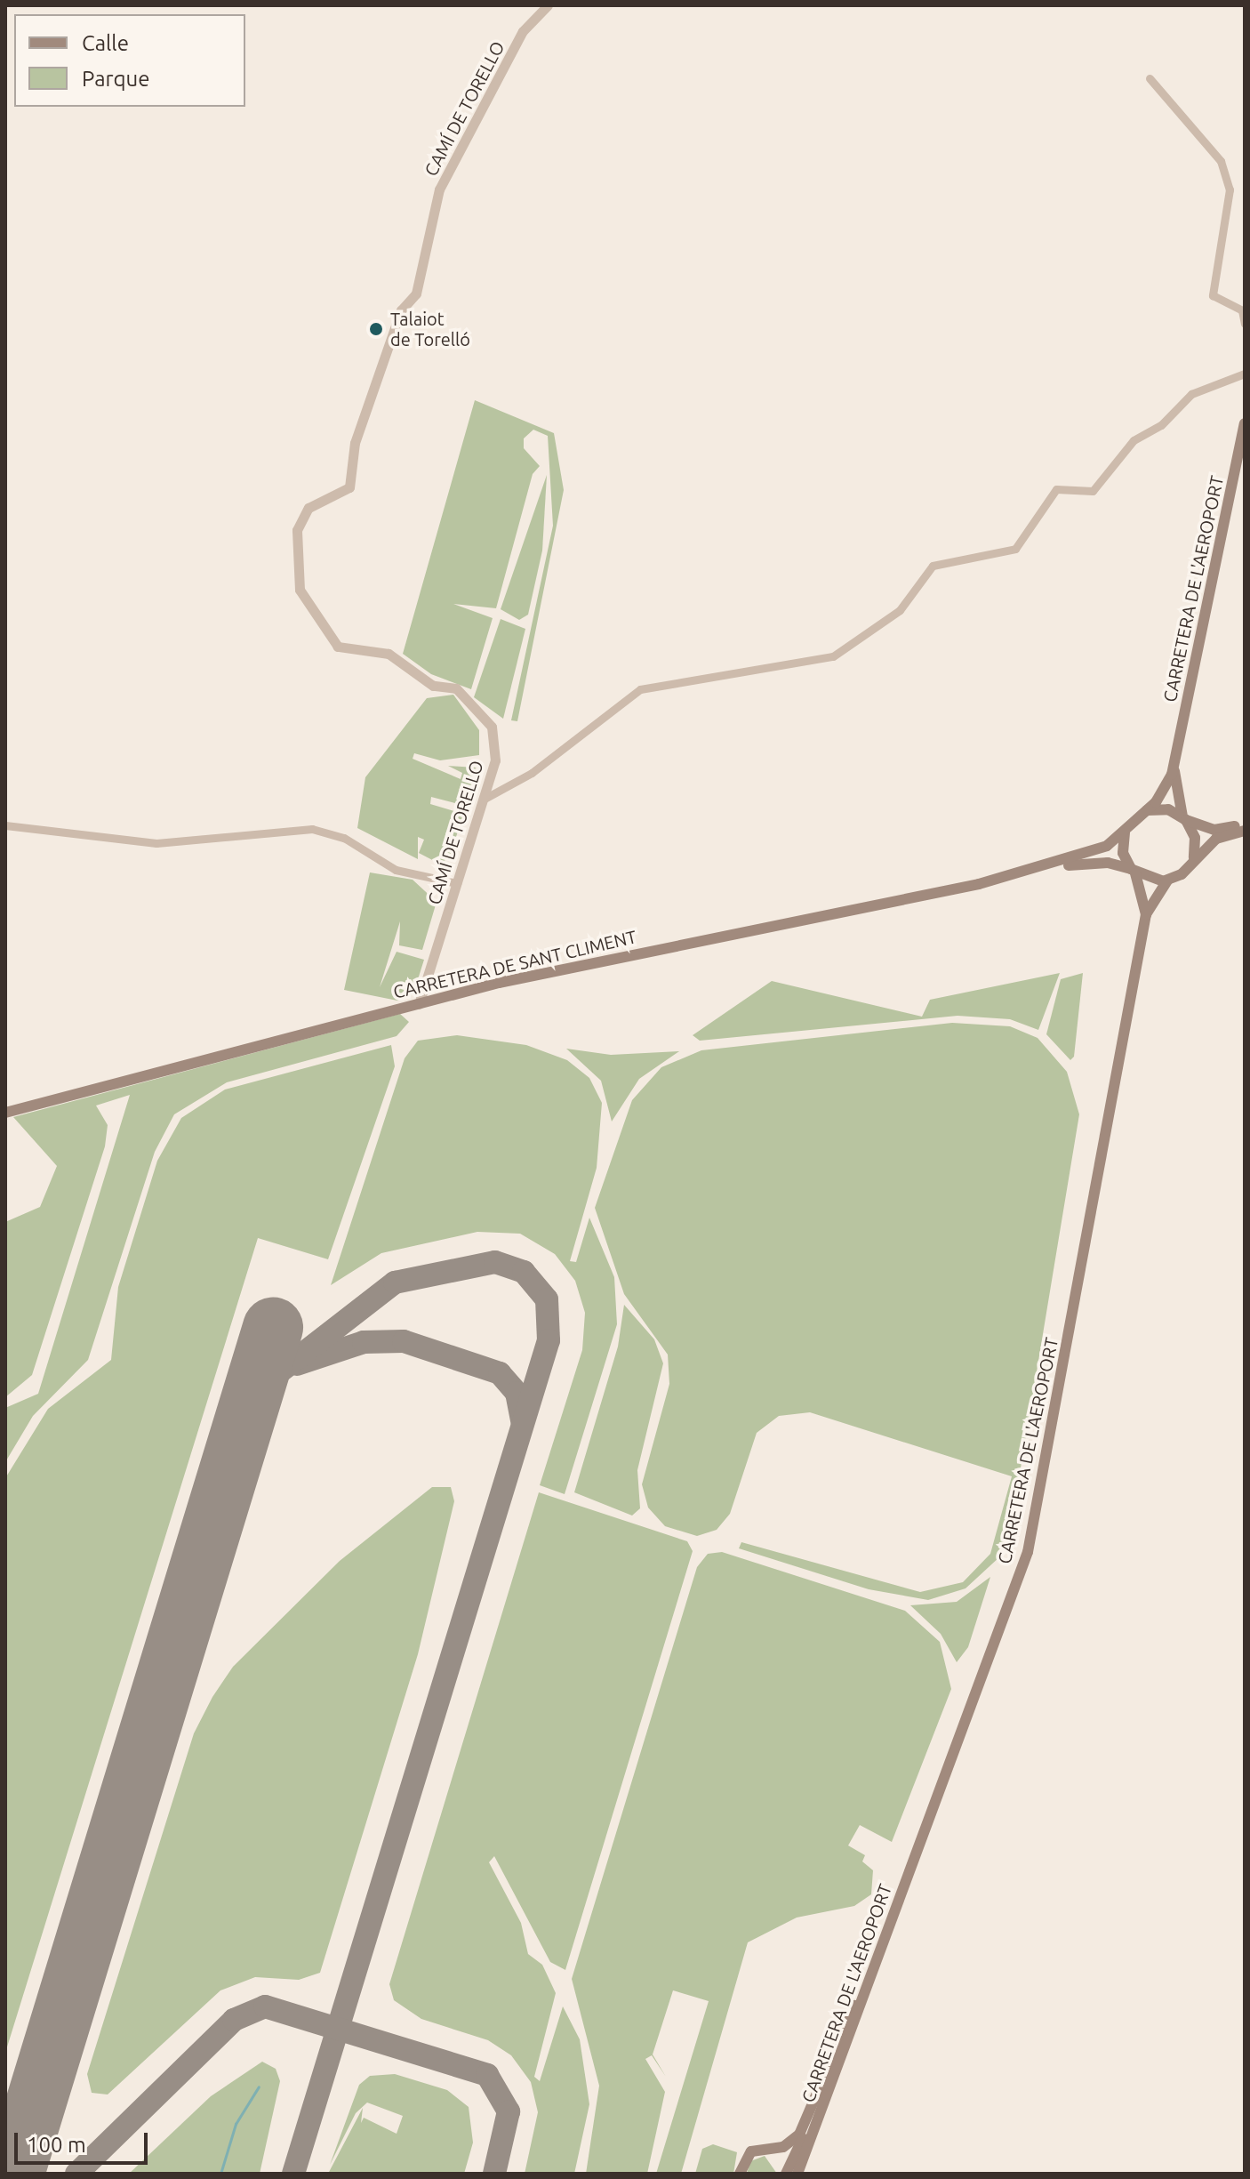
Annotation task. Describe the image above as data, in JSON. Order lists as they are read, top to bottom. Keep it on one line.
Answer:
{"streets":{"main road":["CARRETERA DE L'AEROPORT","CARRETERA DE SANT CLIMENT"],"street":["CAMÍ DE TORELLO"]},"crossings":[["CAMÍ DE TORELLO","CARRETERA DE SANT CLIMENT"]],"places":["Talaiot de Torelló"],"legend":["Calle","Parque"],"scale_bar":"100 m"}
